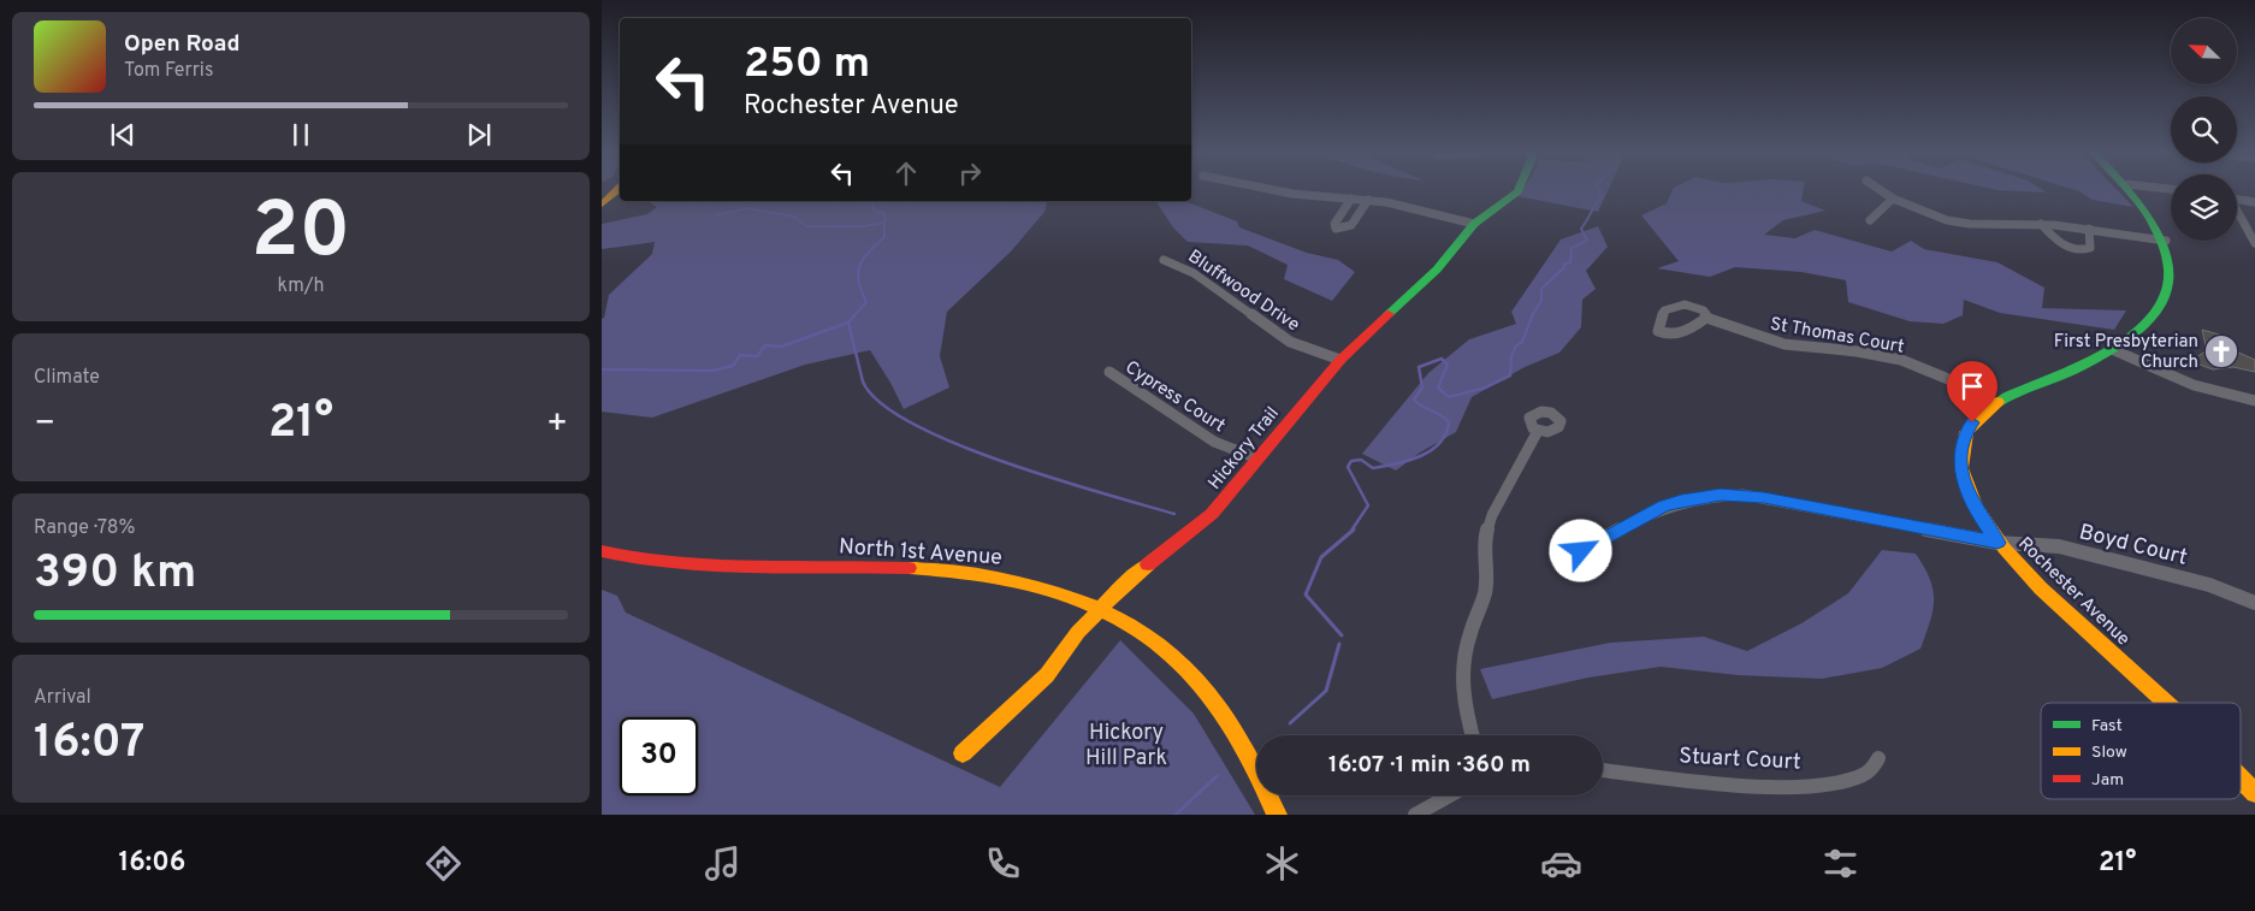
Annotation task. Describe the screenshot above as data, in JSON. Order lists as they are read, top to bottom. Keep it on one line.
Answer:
{"streets":{"main road":["Hickory Trail","North 1st Avenue","Rochester Avenue"],"street":["Bluffwood Drive","St Thomas Court","Cypress Court","Boyd Court","Stuart Court"]},"crossings":[["Bluffwood Drive","Hickory Trail"],["St Thomas Court","Rochester Avenue"],["Cypress Court","Hickory Trail"],["Hickory Trail","North 1st Avenue"],["Boyd Court","Rochester Avenue"]],"parks":["Hickory Hill Park"],"places":{"church":["First Presbyterian Church"]},"legend":["Fast","Slow","Jam"],"north":"top left","page":{"turn":["250 m","Rochester Avenue"],"song":["Open Road","Tom Ferris"],"tile":[["20","km/h"],"Climate",["Range · 78%","390 km"],["Arrival","16:07"]],"heat":["−","21°","+"],"limit":"30","trip":"16:07 · 1 min · 360 m","tabs":["16:06","21°"]}}
